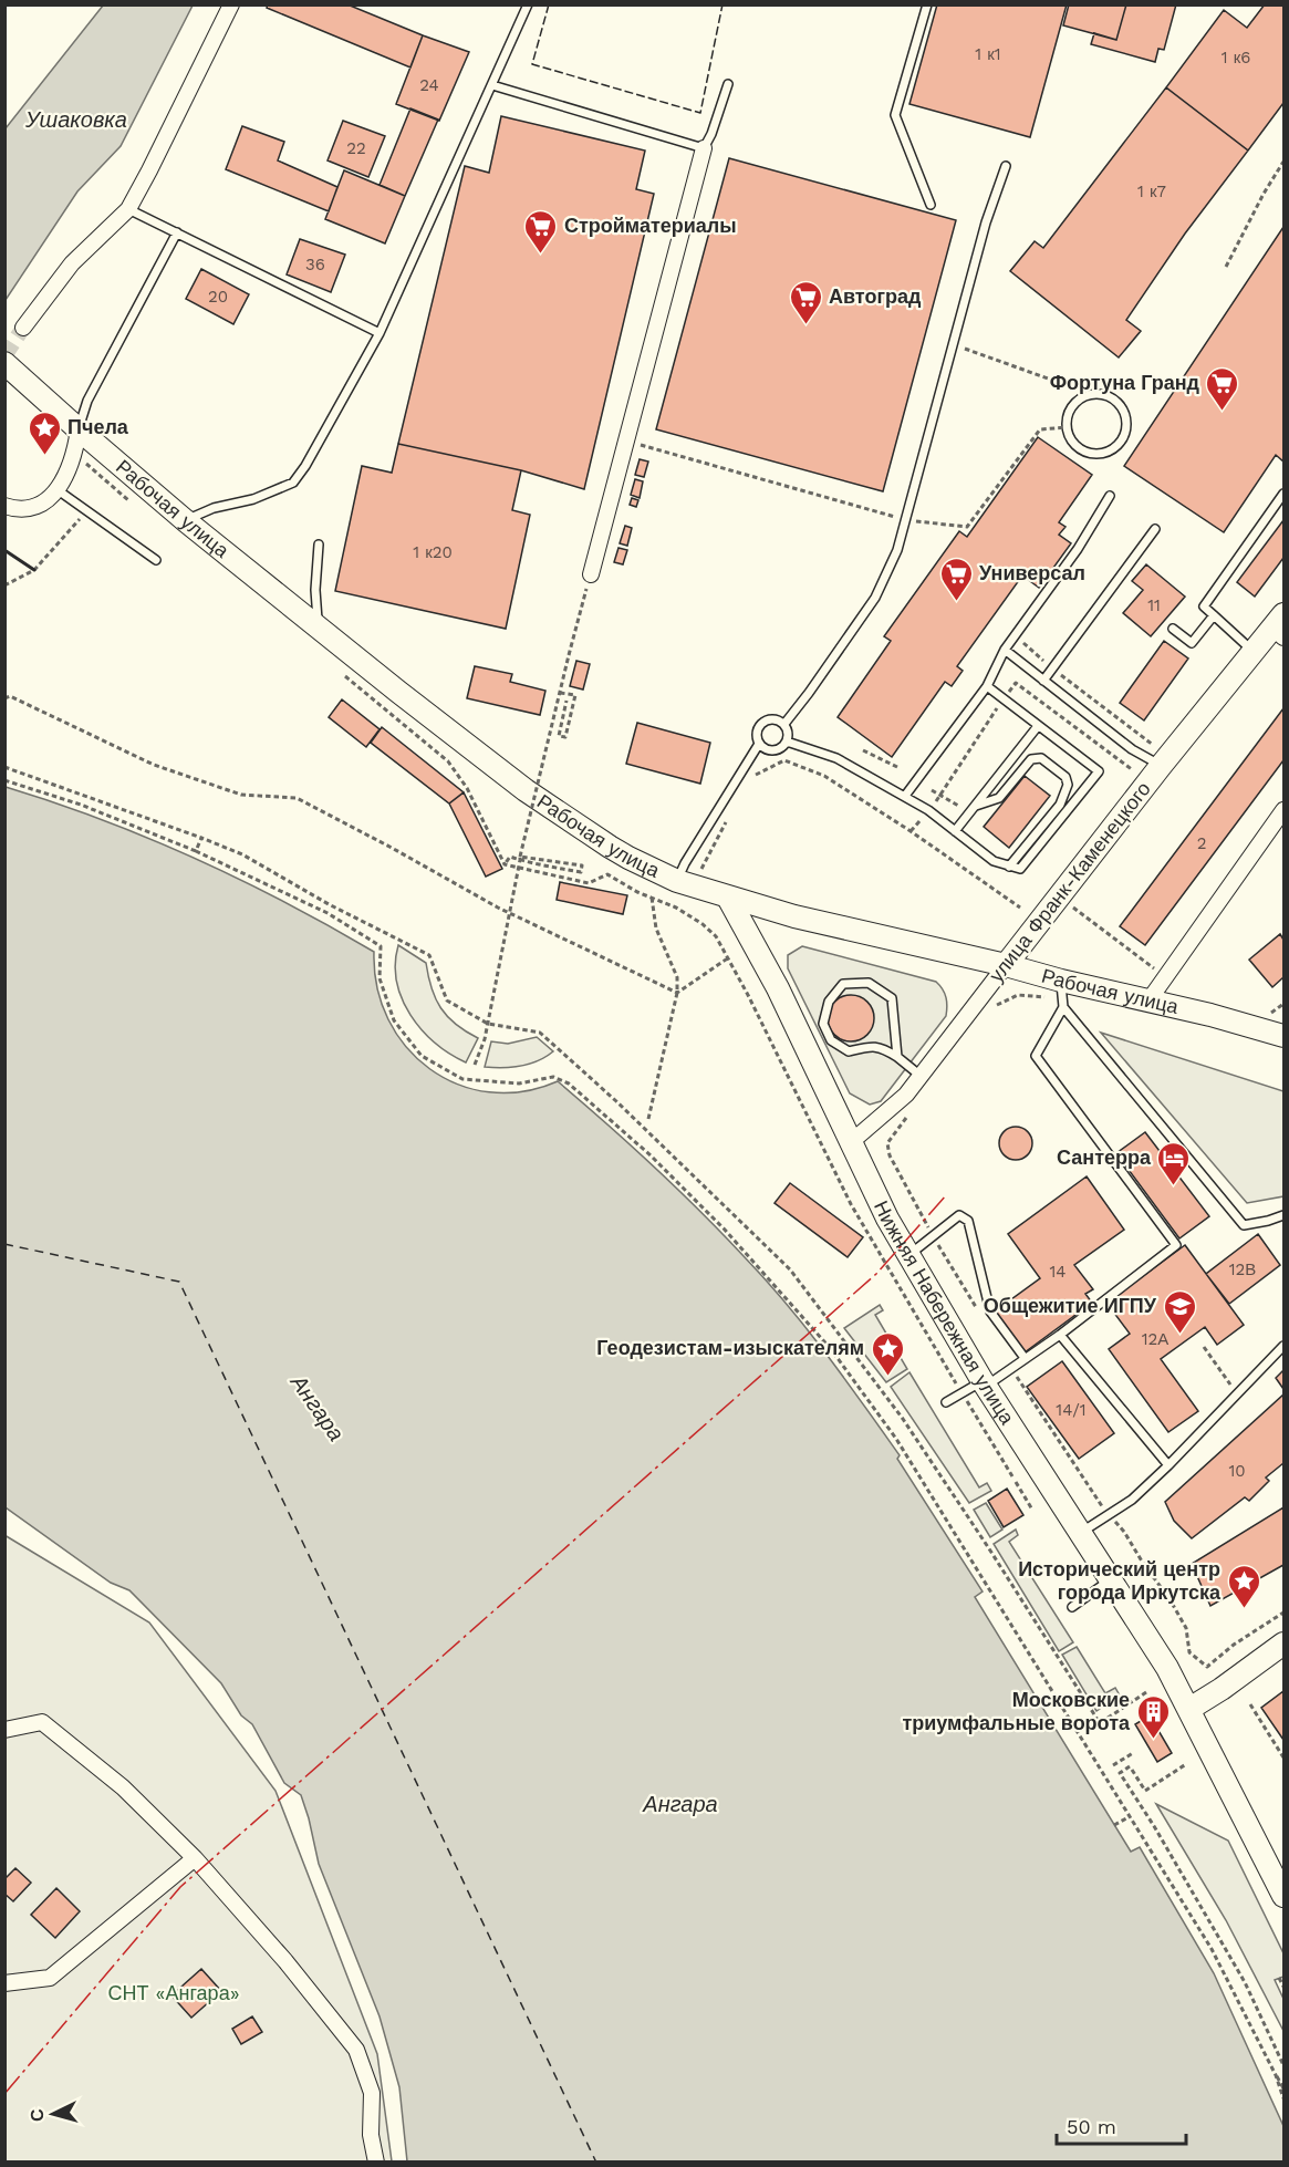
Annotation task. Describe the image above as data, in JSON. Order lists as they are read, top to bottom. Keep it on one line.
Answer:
{"streets":{"main road":["Рабочая улица","улица Франк-Каменецкого","Нижняя Набережная улица"]},"crossings":[["Рабочая улица","улица Франк-Каменецкого"],["Рабочая улица","Нижняя Набережная улица"],["улица Франк-Каменецкого","Нижняя Набережная улица"]],"water":["Ушаковка","Ангара"],"parks":["СНТ «Ангара»"],"places":{"supermarket":["Стройматериалы","Автоград","Фортуна Гранд","Универсал"],"place":["Пчела","Геодезистам-изыскателям","Исторический центр города Иркутска"],"hotel":["Сантерра"],"school or university":["Общежитие ИГПУ"],"building":["Московские триумфальные ворота"]},"house_numbers":["1 к1","1 к6","24","22","1 к7","36","20","1 к20","11","2","12В","14","12А","14/1","10"],"scale_bar":"50 m","north":"left"}
